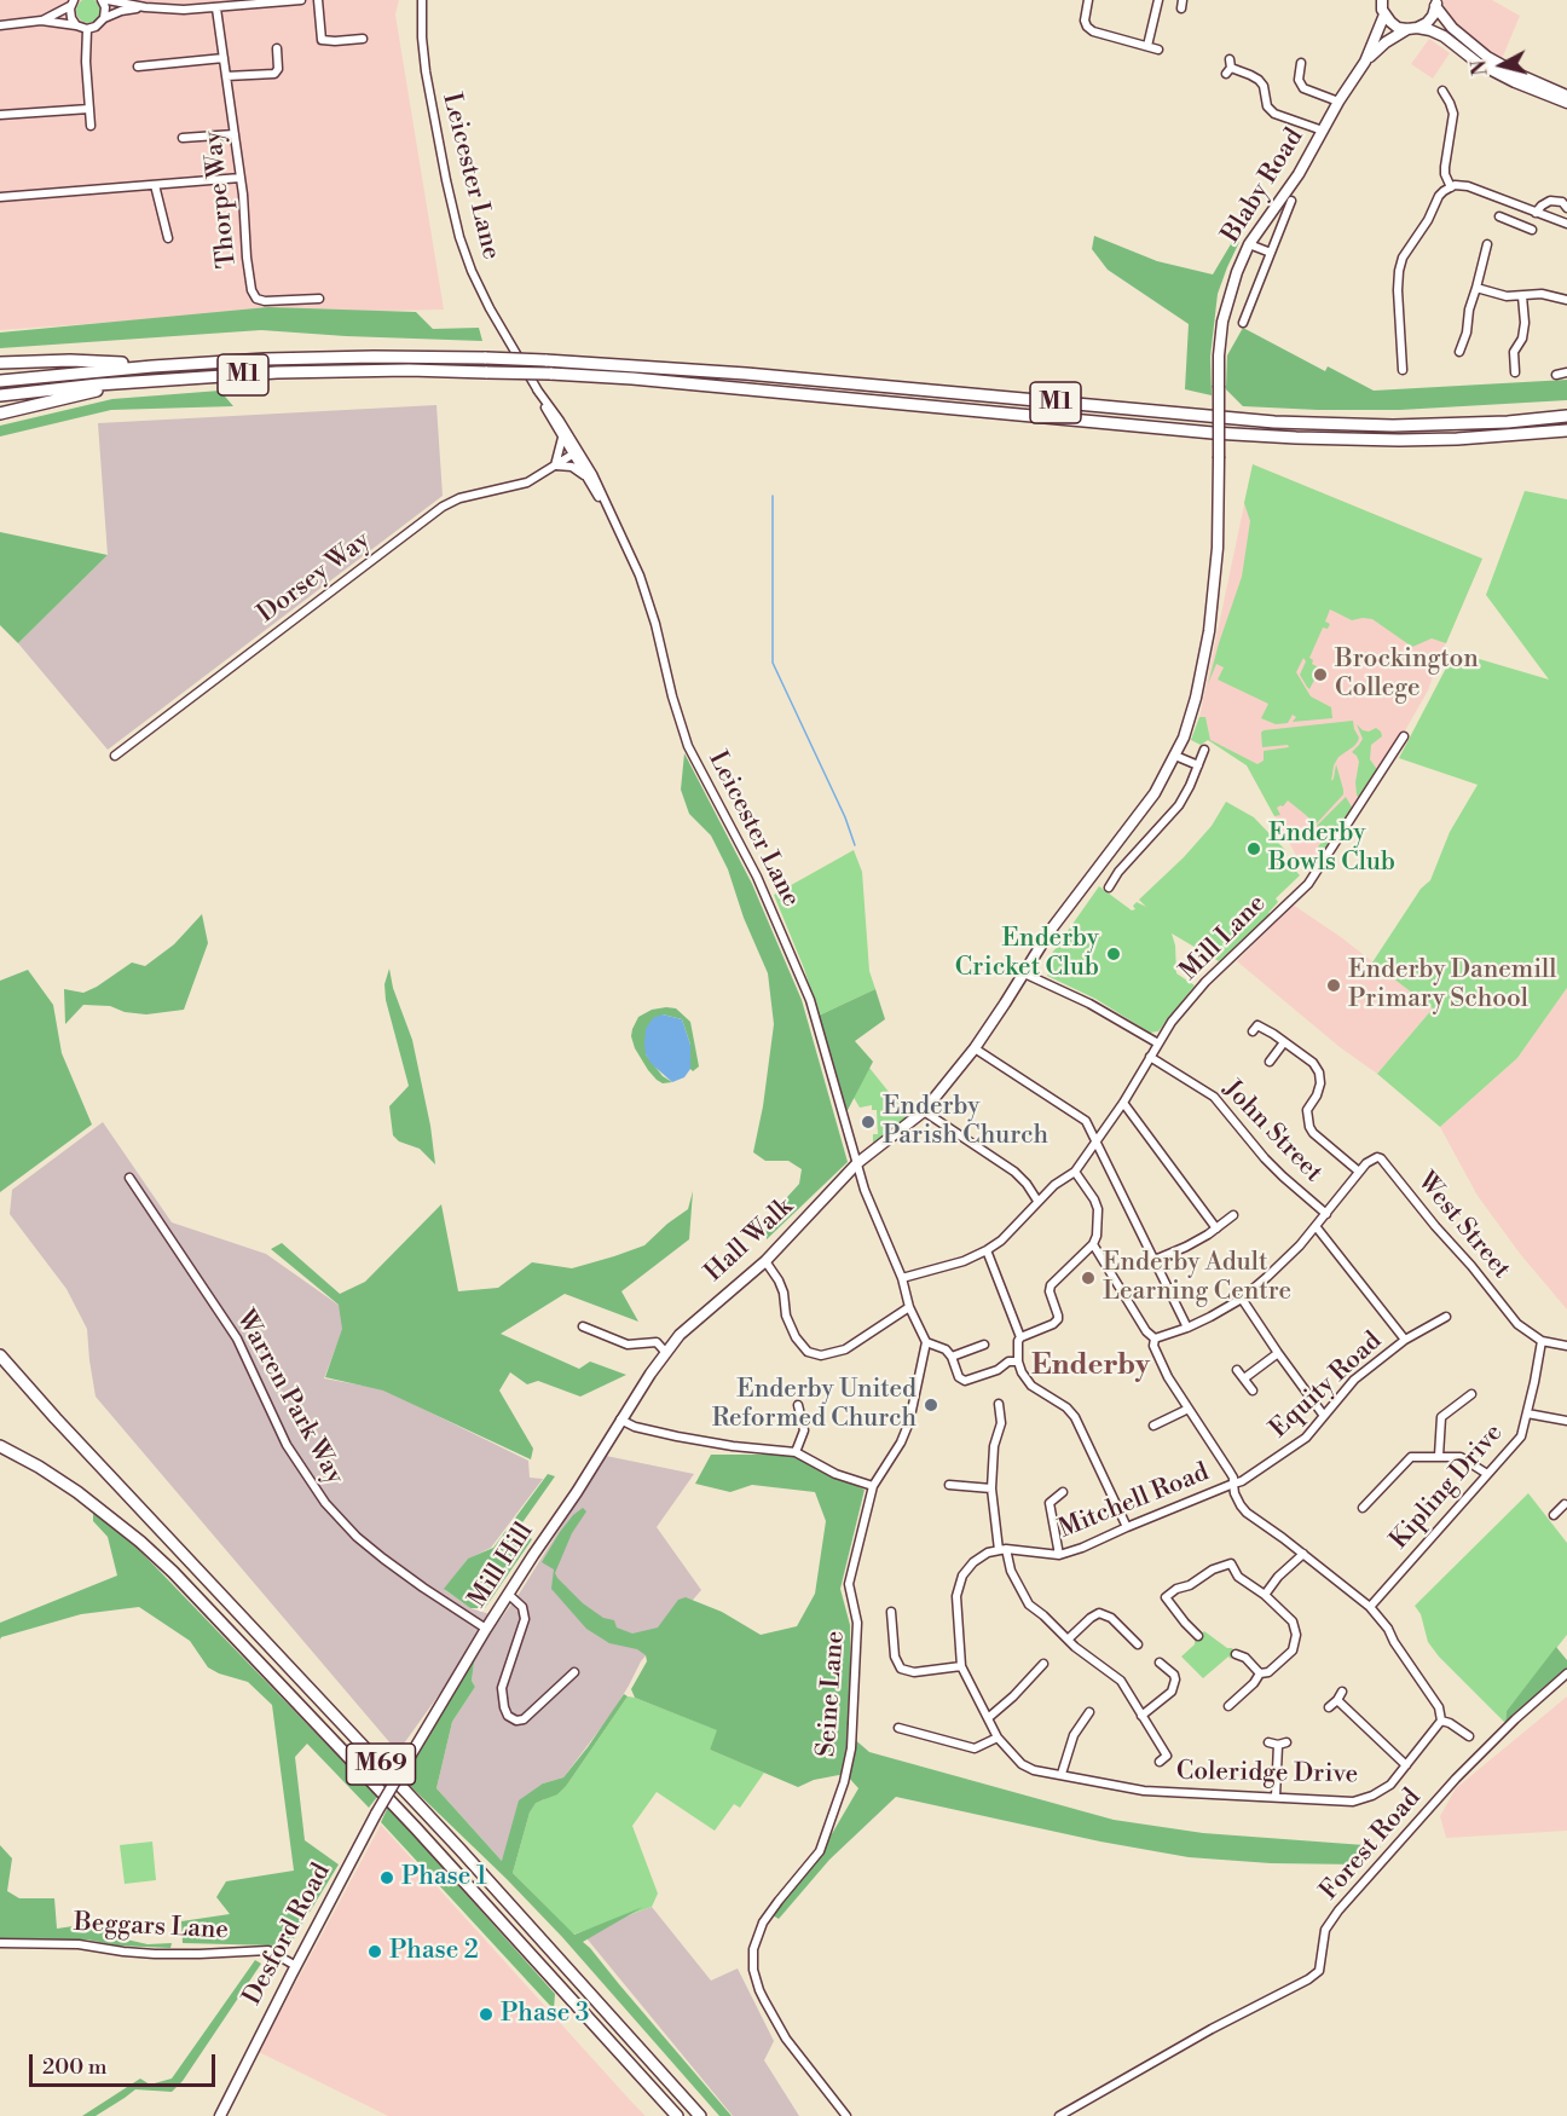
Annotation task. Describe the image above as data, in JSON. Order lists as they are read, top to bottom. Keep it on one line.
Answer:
{"streets":{"highway":["M1","M69"],"main road":["Blaby Road","Hall Walk","Mill Hill","Desford Road"],"street":["Leicester Lane","Thorpe Way","Dorsey Way","Mill Lane","John Street","West Street","Equity Road","Warren Park Way","Kipling Drive","Mitchell Road","Seine Lane","Coleridge Drive","Forest Road","Beggars Lane"]},"crossings":[["Leicester Lane","Dorsey Way"],["Leicester Lane","Mill Lane"],["Leicester Lane","Hall Walk"],["Leicester Lane","Seine Lane"],["Blaby Road","Hall Walk"],["Mill Lane","John Street"],["West Street","Kipling Drive"],["Hall Walk","Mill Hill"],["Equity Road","Mitchell Road"],["Warren Park Way","Mill Hill"],["Mill Hill","Desford Road"],["Beggars Lane","Desford Road"]],"districts":["Enderby"],"places":["Brockington College","Enderby Bowls Club","Enderby Cricket Club","Enderby Danemill Primary School","Enderby Parish Church","Enderby Adult Learning Centre","Enderby United Reformed Church","Phase 1","Phase 2","Phase 3"],"scale_bar":"200 m","north":"left"}
